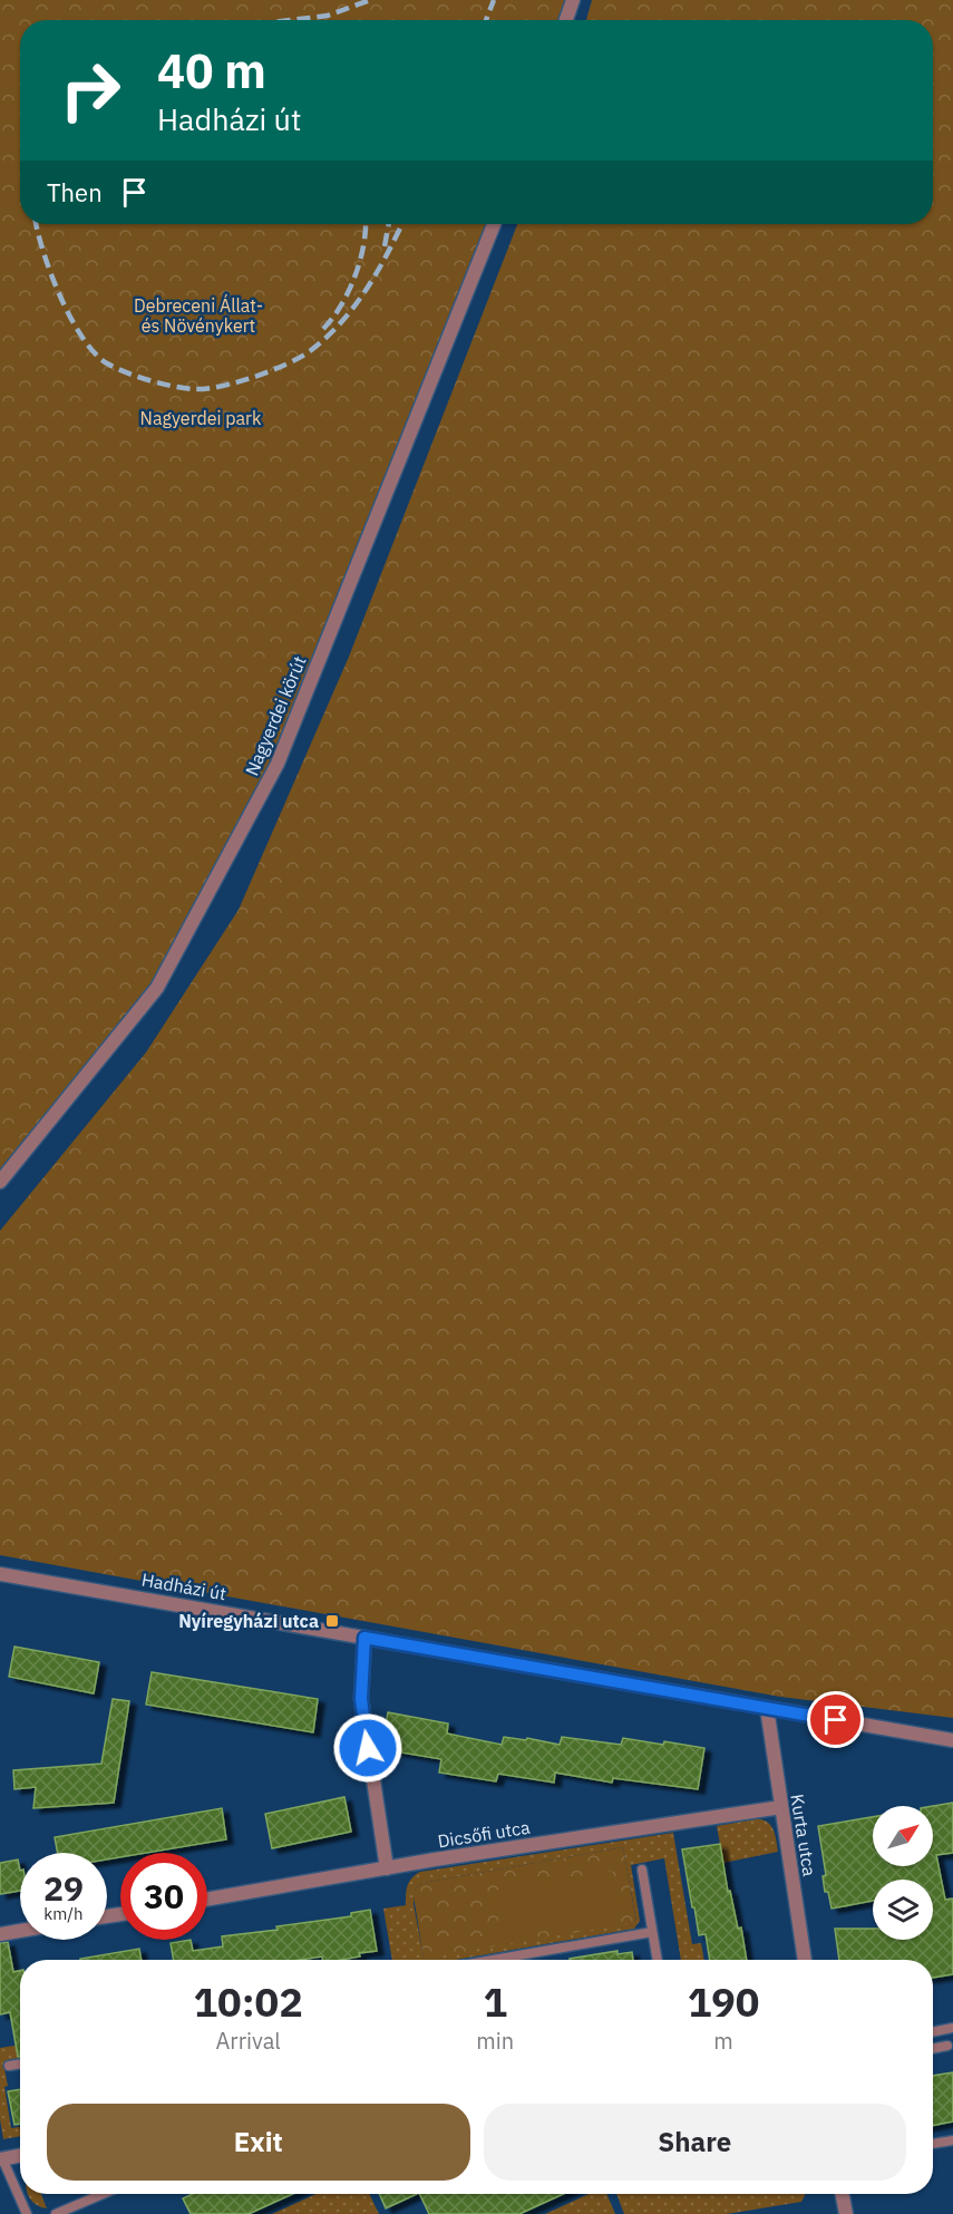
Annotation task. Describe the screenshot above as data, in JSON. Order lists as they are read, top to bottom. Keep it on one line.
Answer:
{"streets":{"street":["Nagyerdei körút","Hadházi út","Dicsőfi utca","Kurta utca"]},"crossings":[["Hadházi út","Kurta utca"],["Dicsőfi utca","Kurta utca"]],"parks":["Debreceni Állat- és Növénykert","Nagyerdei park"],"places":{"transit":["Nyíregyházi utca"]},"north":"top right","page":{"turn":["40 m","Hadházi út"],"then":"Then","speed":"29 km/h","limit":"30","eta":["10:02","Arrival","1","min","190","m"],"buttons":["Exit","Share"]}}
